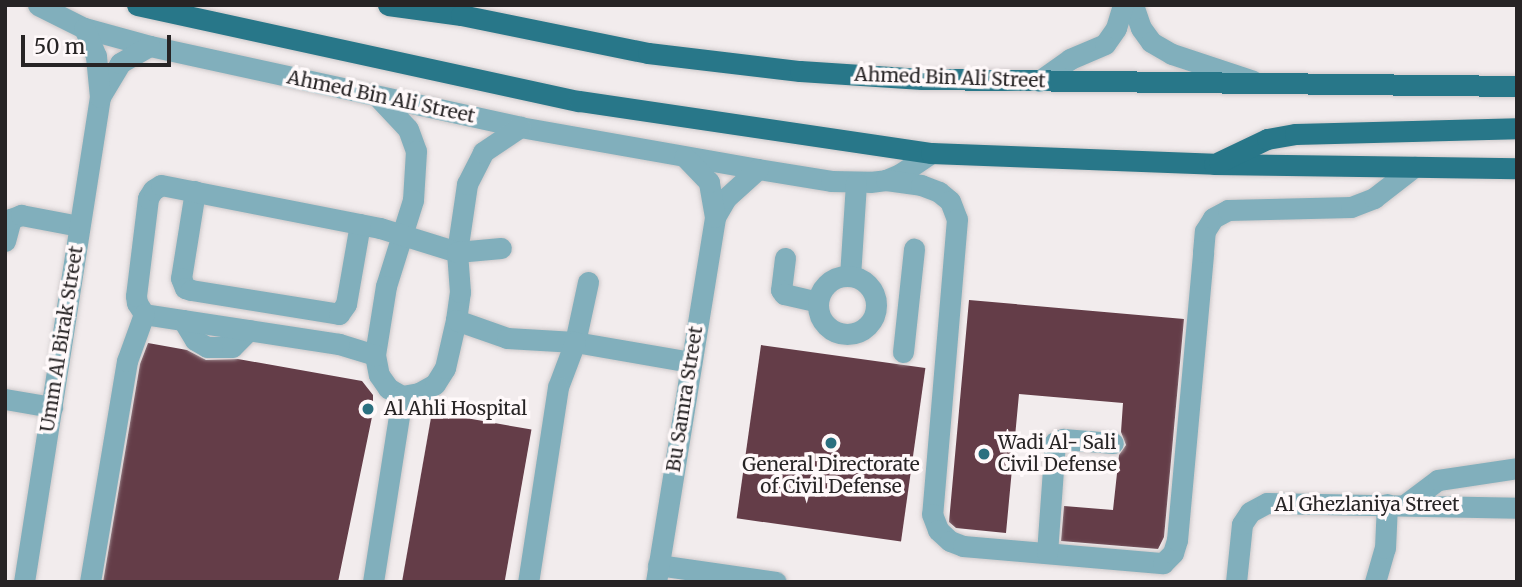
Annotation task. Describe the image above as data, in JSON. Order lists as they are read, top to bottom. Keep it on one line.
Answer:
{"streets":{"main road":["Ahmed Bin Ali Street"],"street":["Umm Al Birak Street","Bu Samra Street","Al Ghezlaniya Street"]},"crossings":[["Ahmed Bin Ali Street","Umm Al Birak Street"],["Ahmed Bin Ali Street","Bu Samra Street"]],"places":["Al Ahli Hospital","General Directorate of Civil Defense","Wadi Al- Sali Civil Defense"],"scale_bar":"50 m"}
